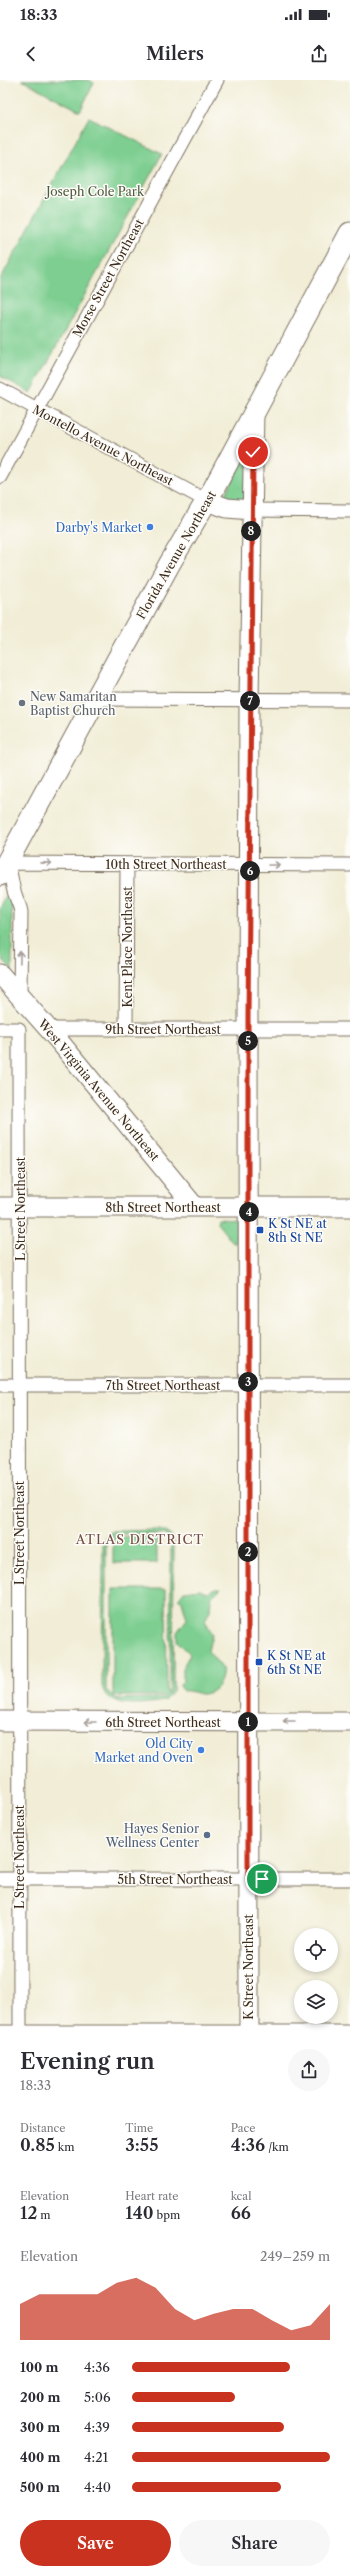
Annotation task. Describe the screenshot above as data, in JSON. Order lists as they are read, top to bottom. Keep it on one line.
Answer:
{"streets":{"main road":["Florida Avenue Northeast","West Virginia Avenue Northeast","8th Street Northeast","6th Street Northeast","K Street Northeast"],"street":["Morse Street Northeast","Montello Avenue Northeast","10th Street Northeast","Kent Place Northeast","9th Street Northeast","L Street Northeast","7th Street Northeast","5th Street Northeast"]},"crossings":[["Morse Street Northeast","Montello Avenue Northeast"],["Montello Avenue Northeast","Florida Avenue Northeast"],["Florida Avenue Northeast","10th Street Northeast"],["Florida Avenue Northeast","K Street Northeast"],["10th Street Northeast","Kent Place Northeast"],["10th Street Northeast","K Street Northeast"],["Kent Place Northeast","9th Street Northeast"],["9th Street Northeast","West Virginia Avenue Northeast"],["9th Street Northeast","K Street Northeast"],["West Virginia Avenue Northeast","8th Street Northeast"],["8th Street Northeast","L Street Northeast"],["8th Street Northeast","K Street Northeast"],["L Street Northeast","7th Street Northeast"],["L Street Northeast","6th Street Northeast"],["L Street Northeast","5th Street Northeast"],["7th Street Northeast","K Street Northeast"],["6th Street Northeast","K Street Northeast"],["5th Street Northeast","K Street Northeast"]],"one_way":["10th Street Northeast","6th Street Northeast"],"districts":["ATLAS DISTRICT"],"parks":["Joseph Cole Park"],"places":{"other":["Darby's Market","New Samaritan Baptist Church","Old City Market and Oven","Hayes Senior Wellness Center"],"transit":["K St NE at 8th St NE","K St NE at 6th St NE"]},"page":{"status":"18:33","header":"Milers","pins":["8","7","6","5","4","3","2","1"],"heading":["Evening run","18:33"],"stats":[["Distance","0.85 km"],["Time","3:55"],["Pace","4:36 /km"],["Elevation","12 m"],["Heart rate","140 bpm"],["kcal","66"]],"chart":["Elevation","249–259 m"],"list":[{"name":"100 m","note":"4:36"},{"name":"200 m","note":"5:06"},{"name":"300 m","note":"4:39"},{"name":"400 m","note":"4:21"},{"name":"500 m","note":"4:40"}],"buttons":["Save","Share"]}}
